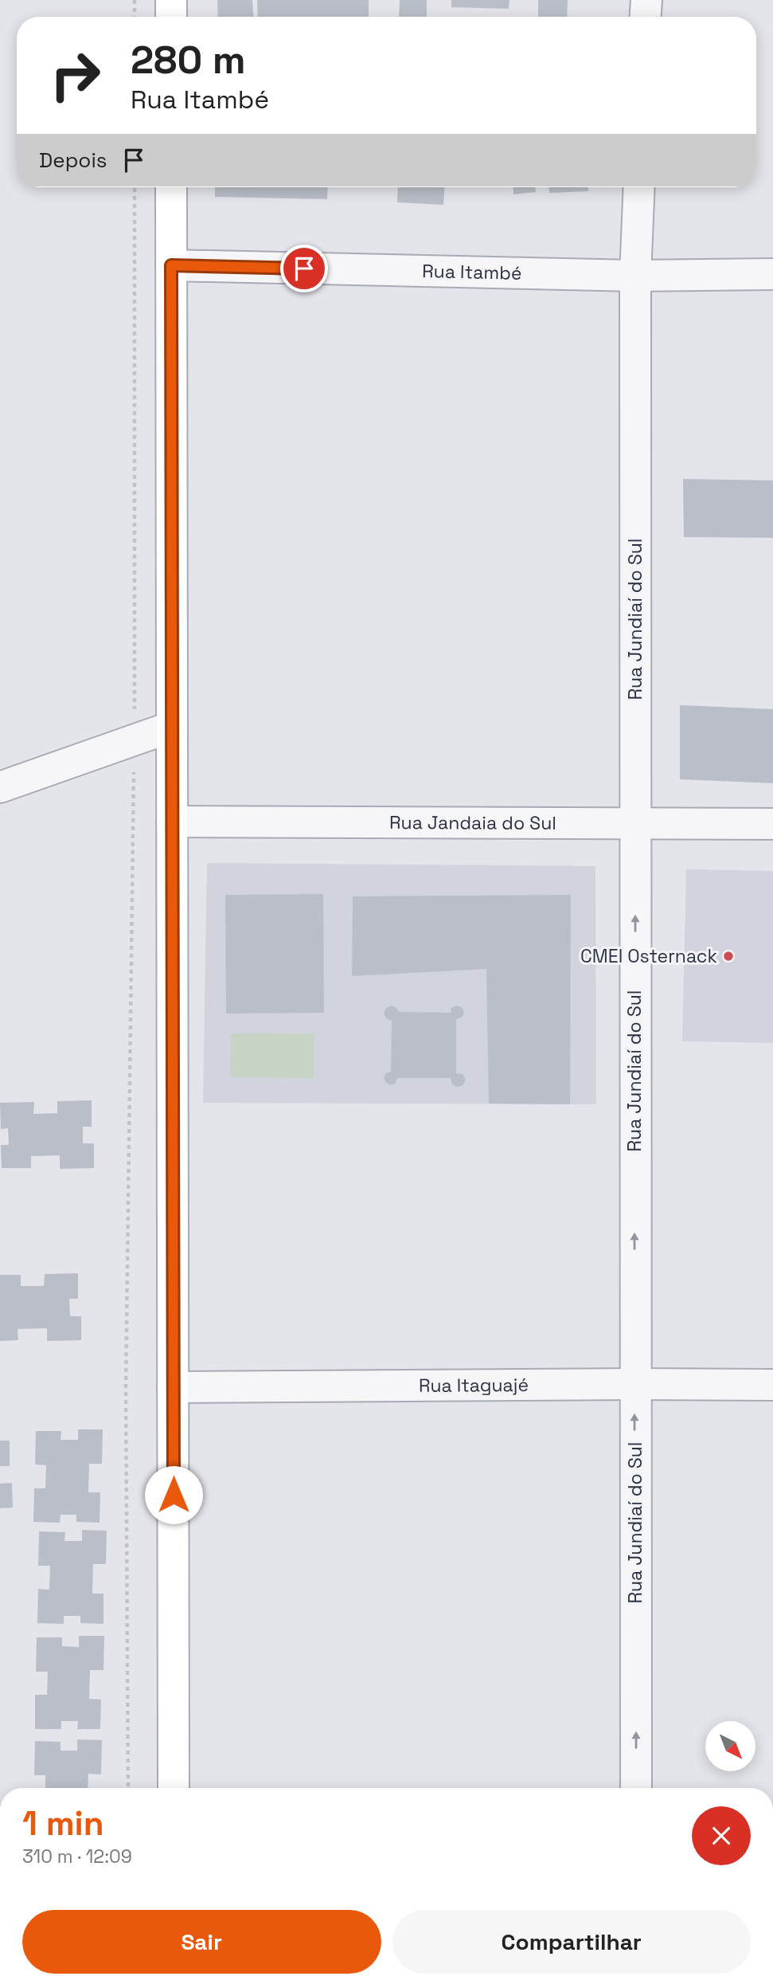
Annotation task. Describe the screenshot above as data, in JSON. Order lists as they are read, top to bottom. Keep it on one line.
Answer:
{"streets":{"street":["Rua Itambé","Rua Jundiaí do Sul","Rua Jandaia do Sul","Rua Itaguajé"]},"crossings":[["Rua Itambé","Rua Jundiaí do Sul"],["Rua Jundiaí do Sul","Rua Jandaia do Sul"],["Rua Jundiaí do Sul","Rua Itaguajé"]],"one_way":["Rua Jundiaí do Sul"],"places":["CMEI Osternack"],"north":"bottom right","page":{"turn":["280 m","Rua Itambé"],"then":"Depois","heading":["1 min","310 m · 12:09"],"buttons":["Sair","Compartilhar"]}}
